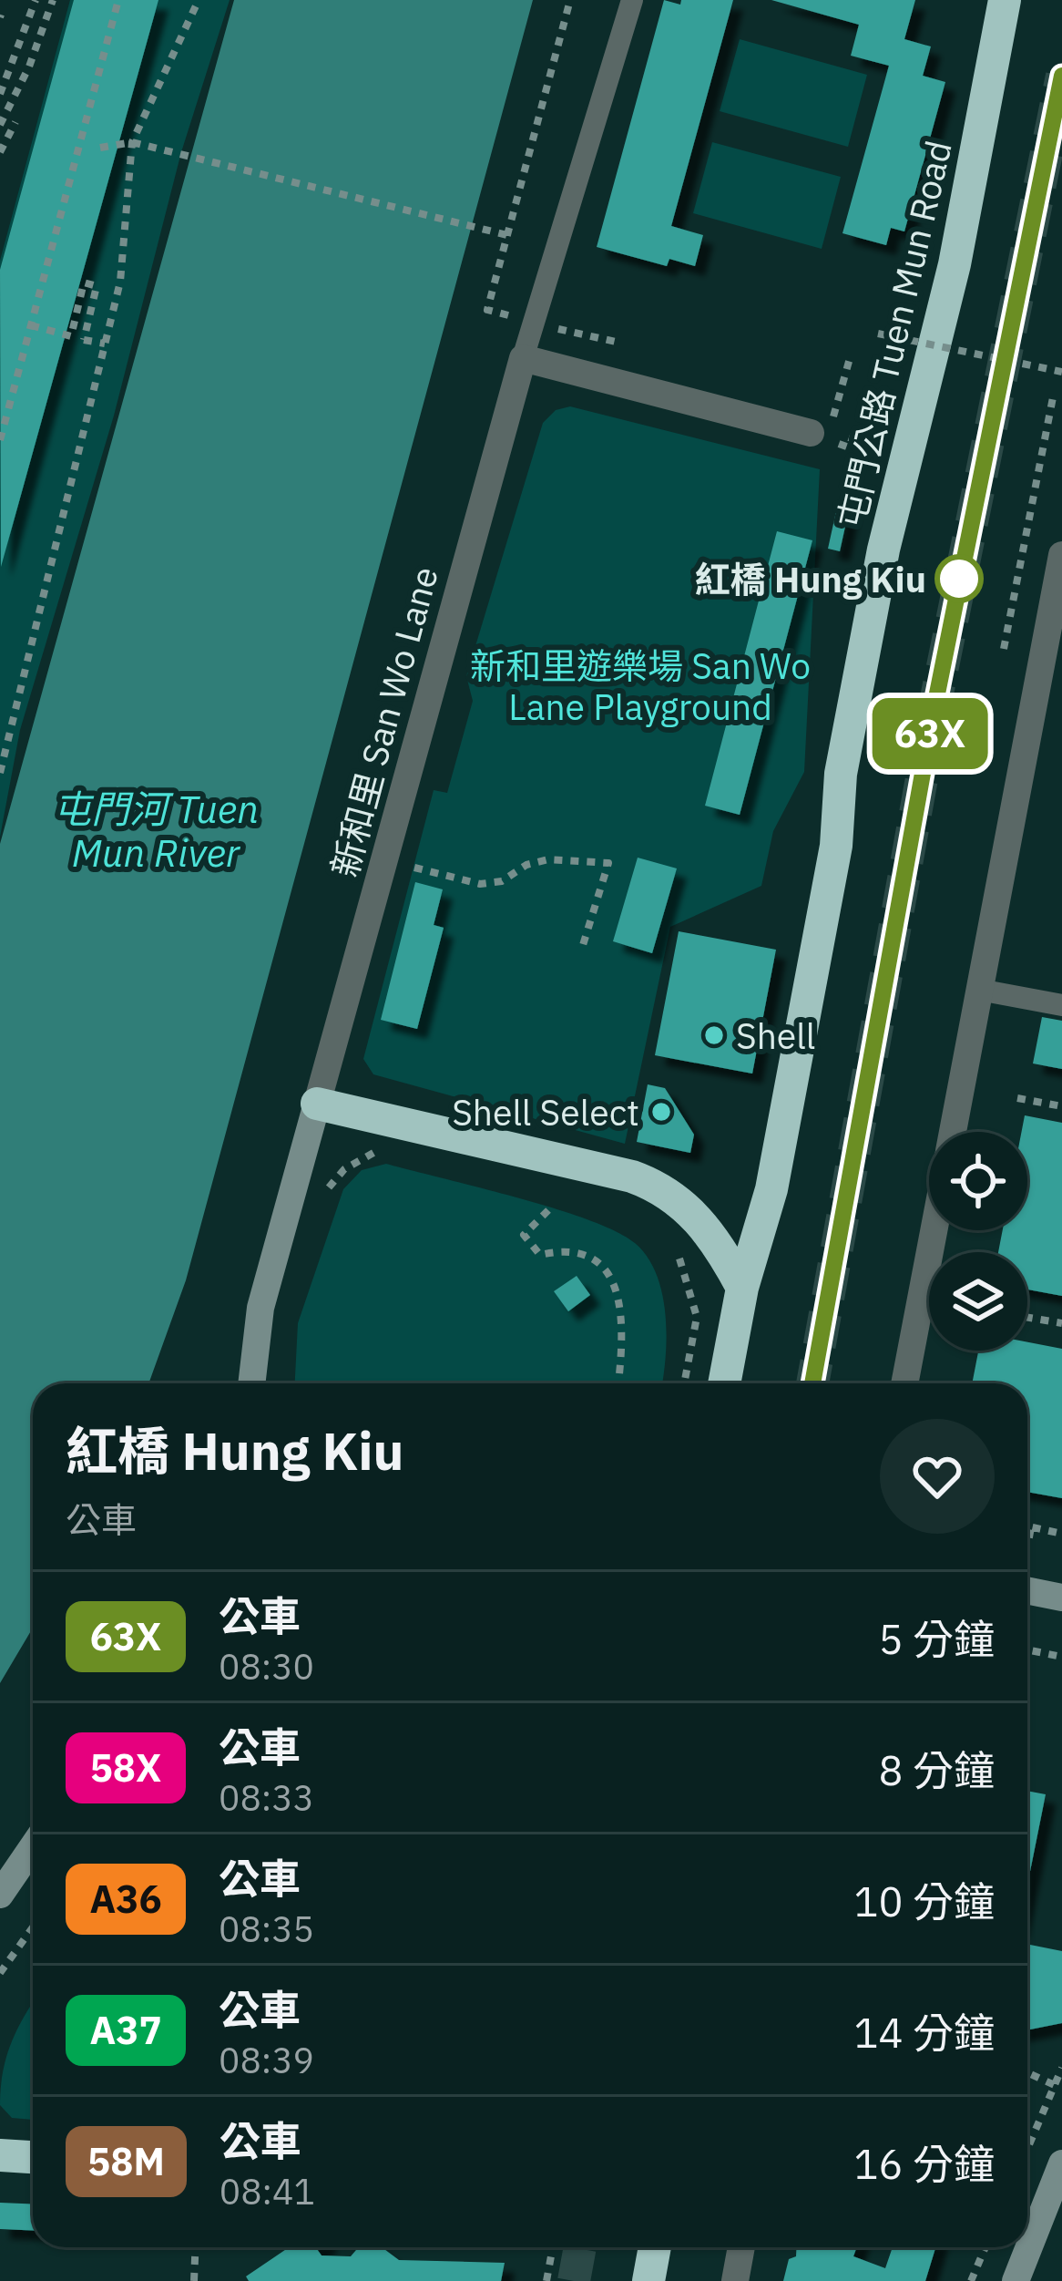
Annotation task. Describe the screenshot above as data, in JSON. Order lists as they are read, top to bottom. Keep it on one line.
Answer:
{"streets":{"highway":["屯門公路 Tuen Mun Road"],"street":["新和里 San Wo Lane"]},"water":["屯門河 Tuen Mun River"],"parks":["新和里遊樂場 San Wo Lane Playground"],"places":["紅橋 Hung Kiu","Shell","Shell Select"],"lines":["bus line 63X"],"page":{"on_map":"63X","heading":["紅橋 Hung Kiu","公車"],"list":[{"mark":"63X","name":"公車","note":"08:30","value":"5 分鐘"},{"mark":"58X","name":"公車","note":"08:33","value":"8 分鐘"},{"mark":"A36","name":"公車","note":"08:35","value":"10 分鐘"},{"mark":"A37","name":"公車","note":"08:39","value":"14 分鐘"},{"mark":"58M","name":"公車","note":"08:41","value":"16 分鐘"}]}}
